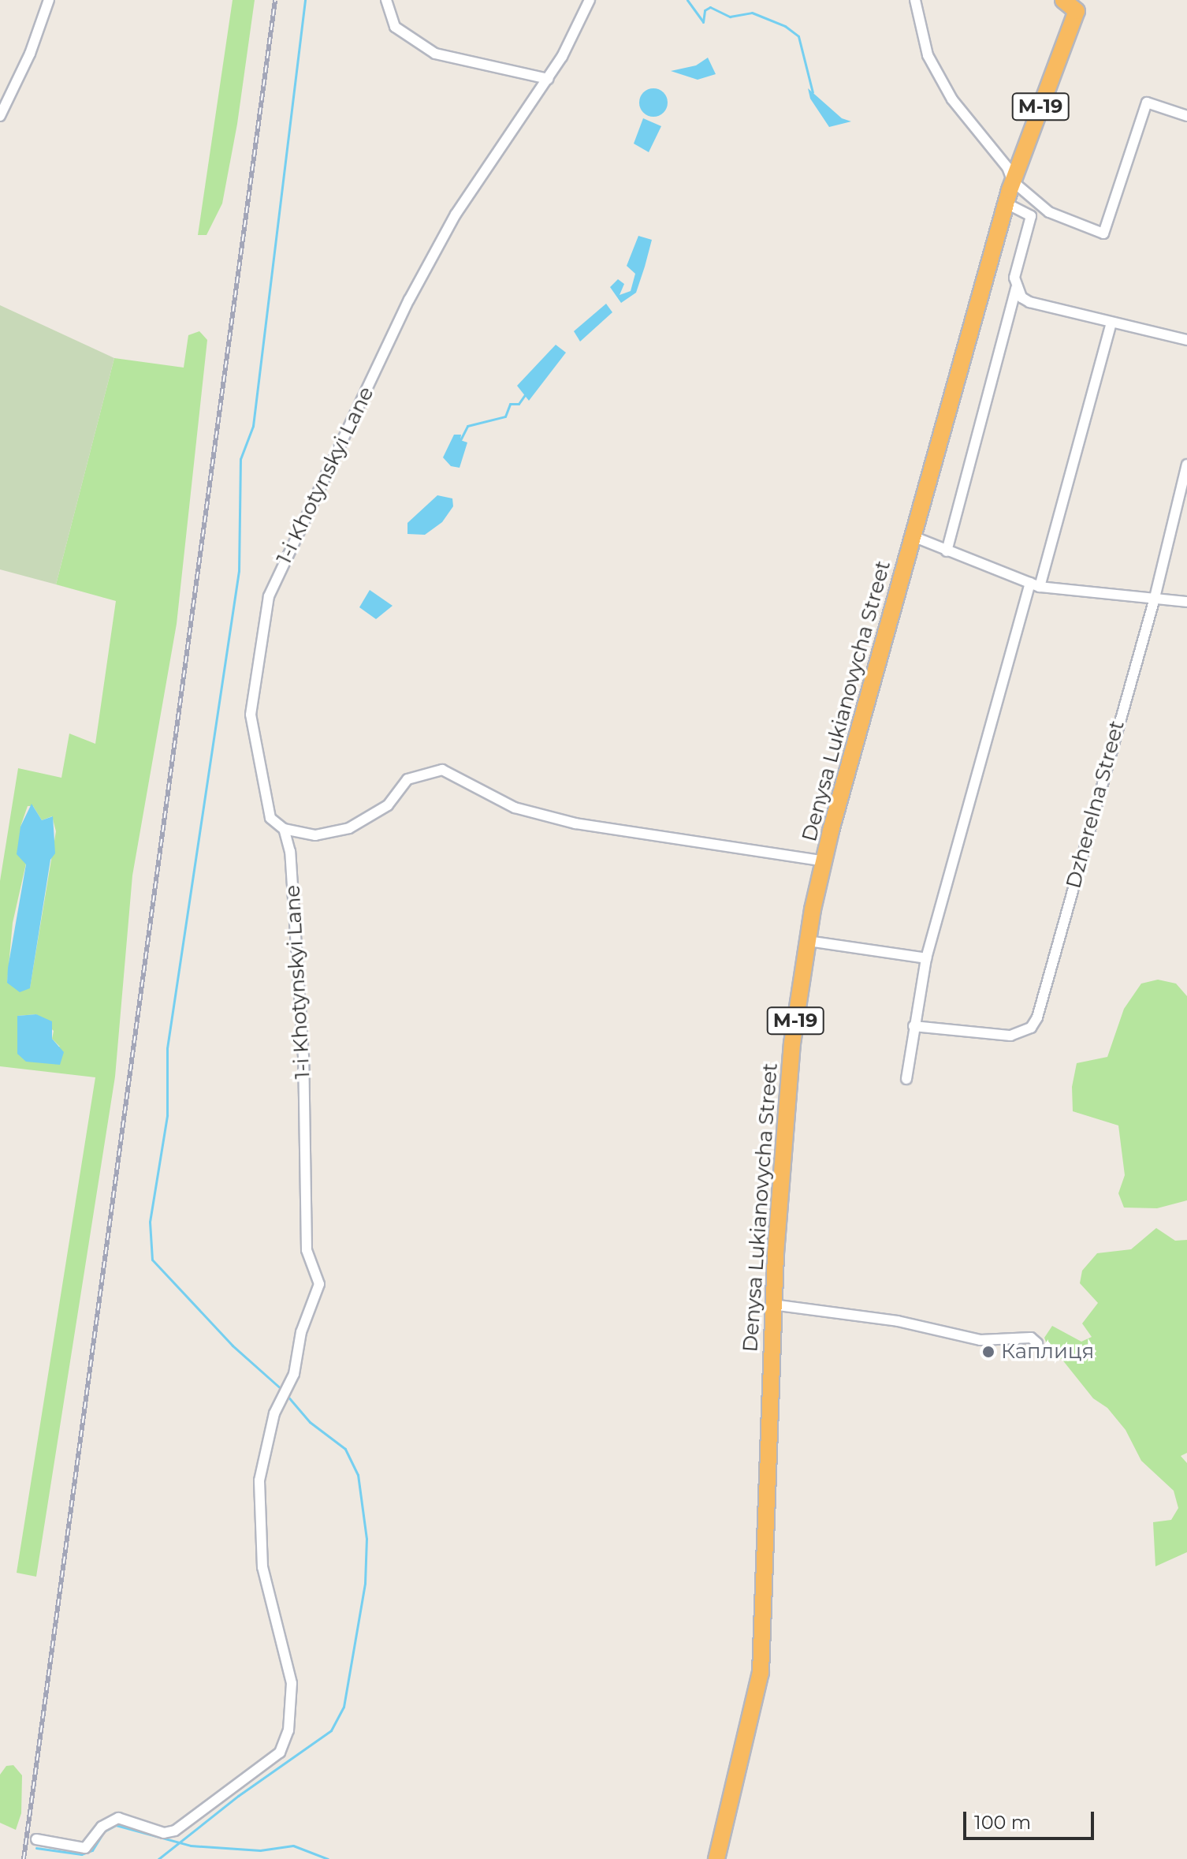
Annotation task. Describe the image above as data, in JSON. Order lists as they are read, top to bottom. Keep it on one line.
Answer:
{"streets":{"highway":["М-19","Denysa Lukianovycha Street"],"street":["1-i Khotynskyi Lane","Dzherelna Street"]},"crossings":[["М-19","Denysa Lukianovycha Street"]],"places":["Каплиця"],"scale_bar":"100 m"}
